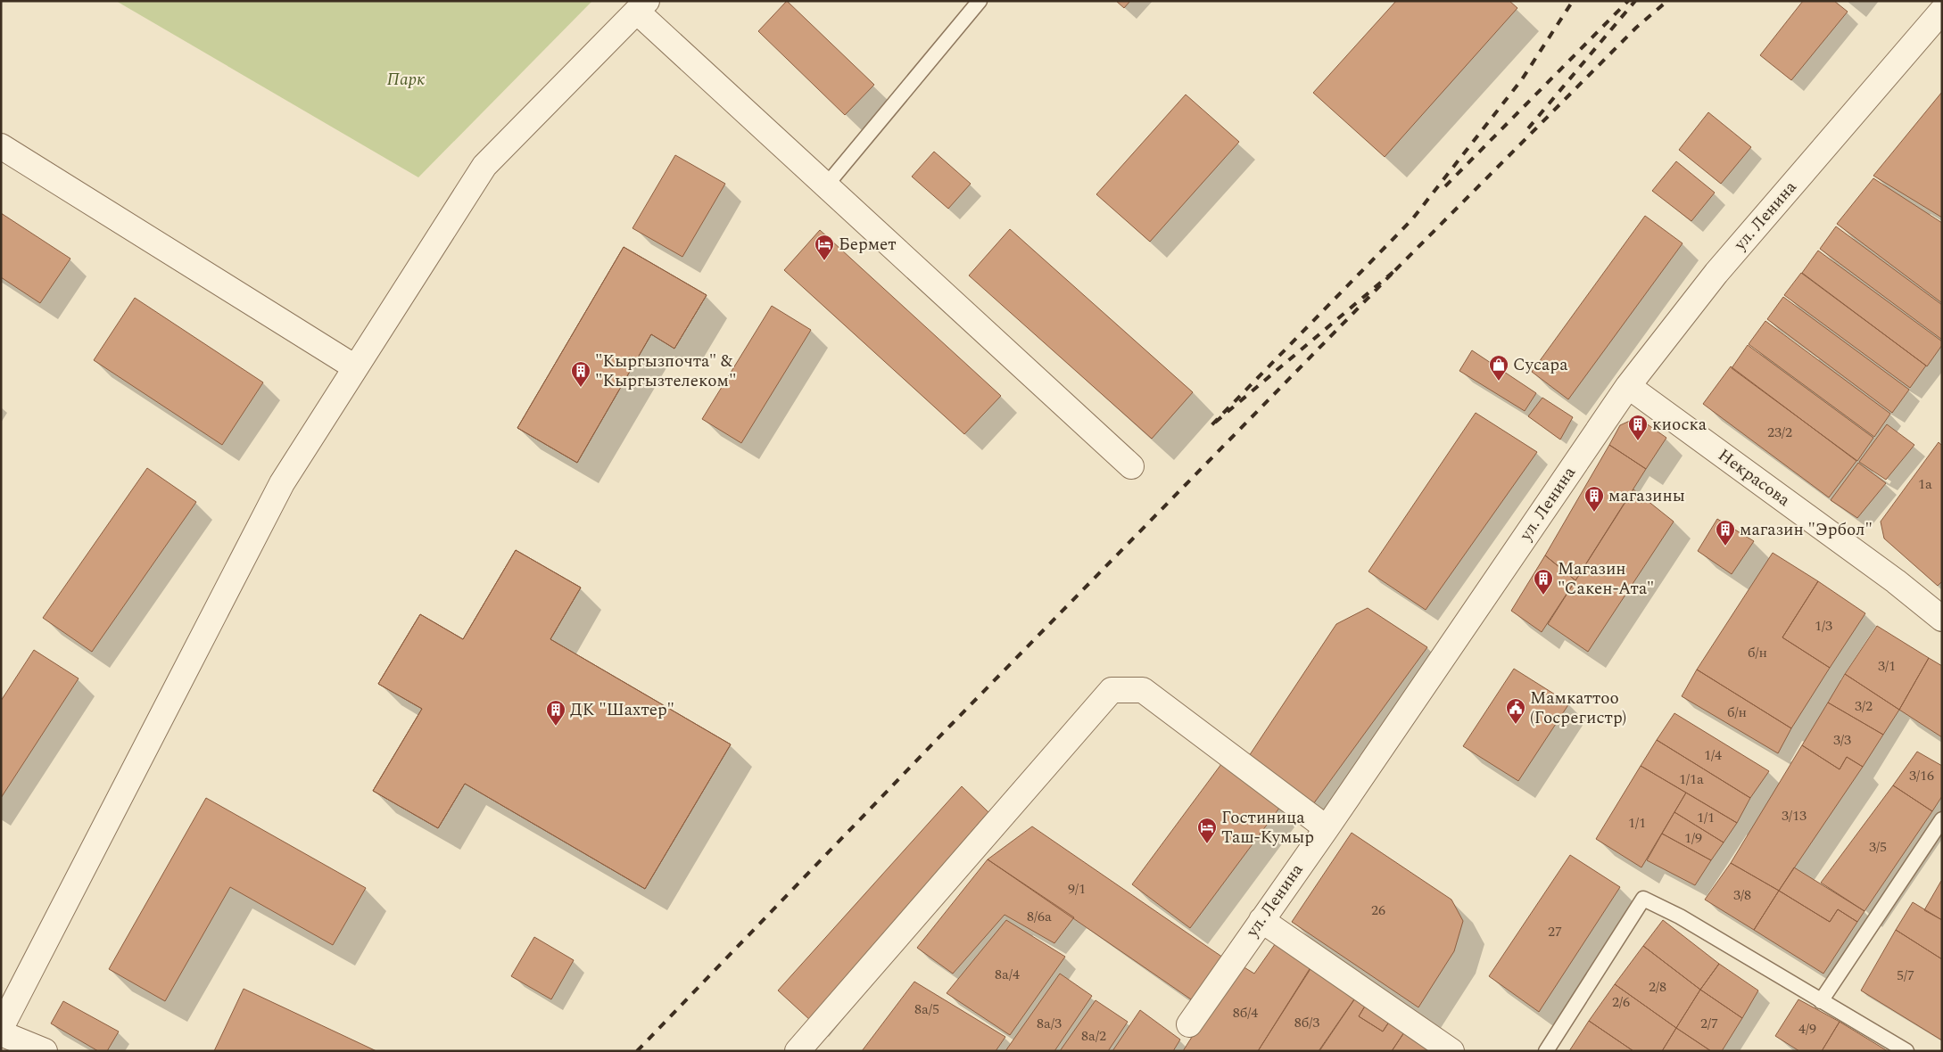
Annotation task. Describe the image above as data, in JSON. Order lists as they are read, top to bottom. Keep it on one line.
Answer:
{"streets":{"street":["ул. Ленина","Некрасова"]},"crossings":[["ул. Ленина","Некрасова"]],"parks":["Парк"],"places":{"hotel":["Бермет","Гостиница Таш-Кумыр"],"shop":["Сусара"],"building":["\"Кыргызпочта\" & \"Кыргызтелеком\"","киоска","магазины","магазин \"Эрбол\"","Магазин \"Сакен-Ата\"","ДК \"Шахтер\""],"public building":["Мамкаттоо (Госрегистр)"]},"house_numbers":["23/2","1а","1/3","б/н","3/1","3/2","б/н","3/3","1/4","3/16","1/1а","3/13","1/1","1/1","1/9","3/5","9/1","3/8","26","8/6а","27","8а/4","5/7","2/8","2/6","8а/5","8б/4","8б/3","8а/3","2/7","4/9","8а/2"]}
